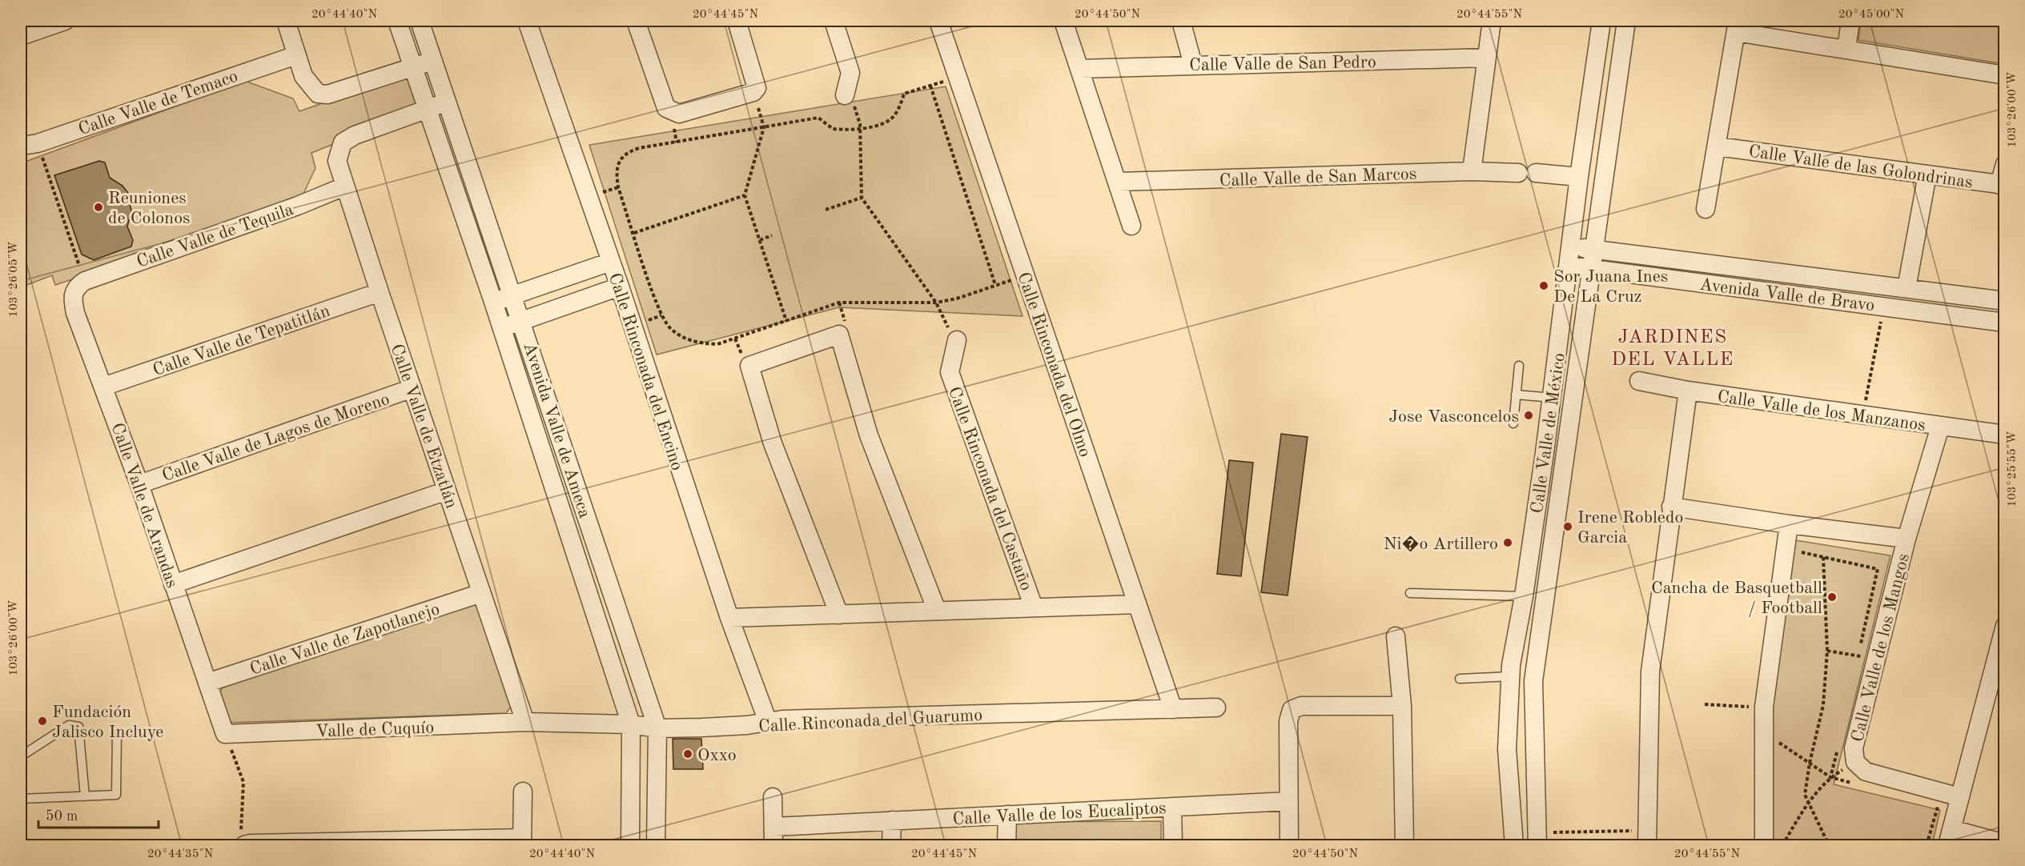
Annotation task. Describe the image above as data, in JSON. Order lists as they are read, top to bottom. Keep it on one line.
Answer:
{"streets":{"street":["Calle Valle de San Pedro","Calle Valle de Temaco","Calle Valle de las Golondrinas","Calle Valle de San Marcos","Calle Valle de Tequila","Avenida Valle de Bravo","Calle Valle de Tepatitlán","Calle Rinconada del Olmo","Calle Rinconada del Encino","Calle Valle de los Manzanos","Calle Valle de Etzatlán","Avenida Valle de Ameca","Calle Valle de México","Calle Valle de Lagos de Moreno","Calle Rinconada del Castaño","Calle Valle de Arandas","Calle Valle de Zapotlanejo","Calle Valle de los Mangos","Calle Rinconada del Guarumo","Valle de Cuquío","Calle Valle de los Eucaliptos"]},"crossings":[["Calle Valle de San Marcos","Calle Valle de México"],["Calle Valle de Tequila","Calle Valle de Etzatlán"],["Calle Valle de Tequila","Calle Valle de Arandas"],["Avenida Valle de Bravo","Calle Valle de México"],["Calle Valle de Tepatitlán","Calle Valle de Etzatlán"],["Calle Valle de Tepatitlán","Calle Valle de Arandas"],["Calle Rinconada del Olmo","Calle Rinconada del Guarumo"],["Calle Rinconada del Encino","Calle Rinconada del Guarumo"],["Calle Valle de los Manzanos","Calle Valle de los Mangos"],["Calle Valle de Etzatlán","Avenida Valle de Ameca"],["Calle Valle de Etzatlán","Calle Valle de Lagos de Moreno"],["Calle Valle de Etzatlán","Calle Valle de Zapotlanejo"],["Calle Valle de Etzatlán","Calle Rinconada del Guarumo"],["Calle Valle de Etzatlán","Valle de Cuquío"],["Avenida Valle de Ameca","Calle Rinconada del Guarumo"],["Calle Valle de Lagos de Moreno","Calle Valle de Arandas"],["Calle Valle de Arandas","Calle Valle de Zapotlanejo"],["Calle Valle de Arandas","Valle de Cuquío"],["Calle Rinconada del Guarumo","Valle de Cuquío"]],"districts":["JARDINES DEL VALLE"],"places":["Reuniones de Colonos","Sor Juana Ines De La Cruz","Jose Vasconcelos","Irene Robledo Garcia","Ni�o Artillero","Cancha de Basquetball / Football","Fundación Jalisco Incluye","Oxxo"],"scale_bar":"50 m","coordinates":["20°44'40\"N","20°44'45\"N","20°44'50\"N","20°44'55\"N","20°45'00\"N","103°26'00\"W","103°26'05\"W","103°25'55\"W","20°44'35\"N"]}
